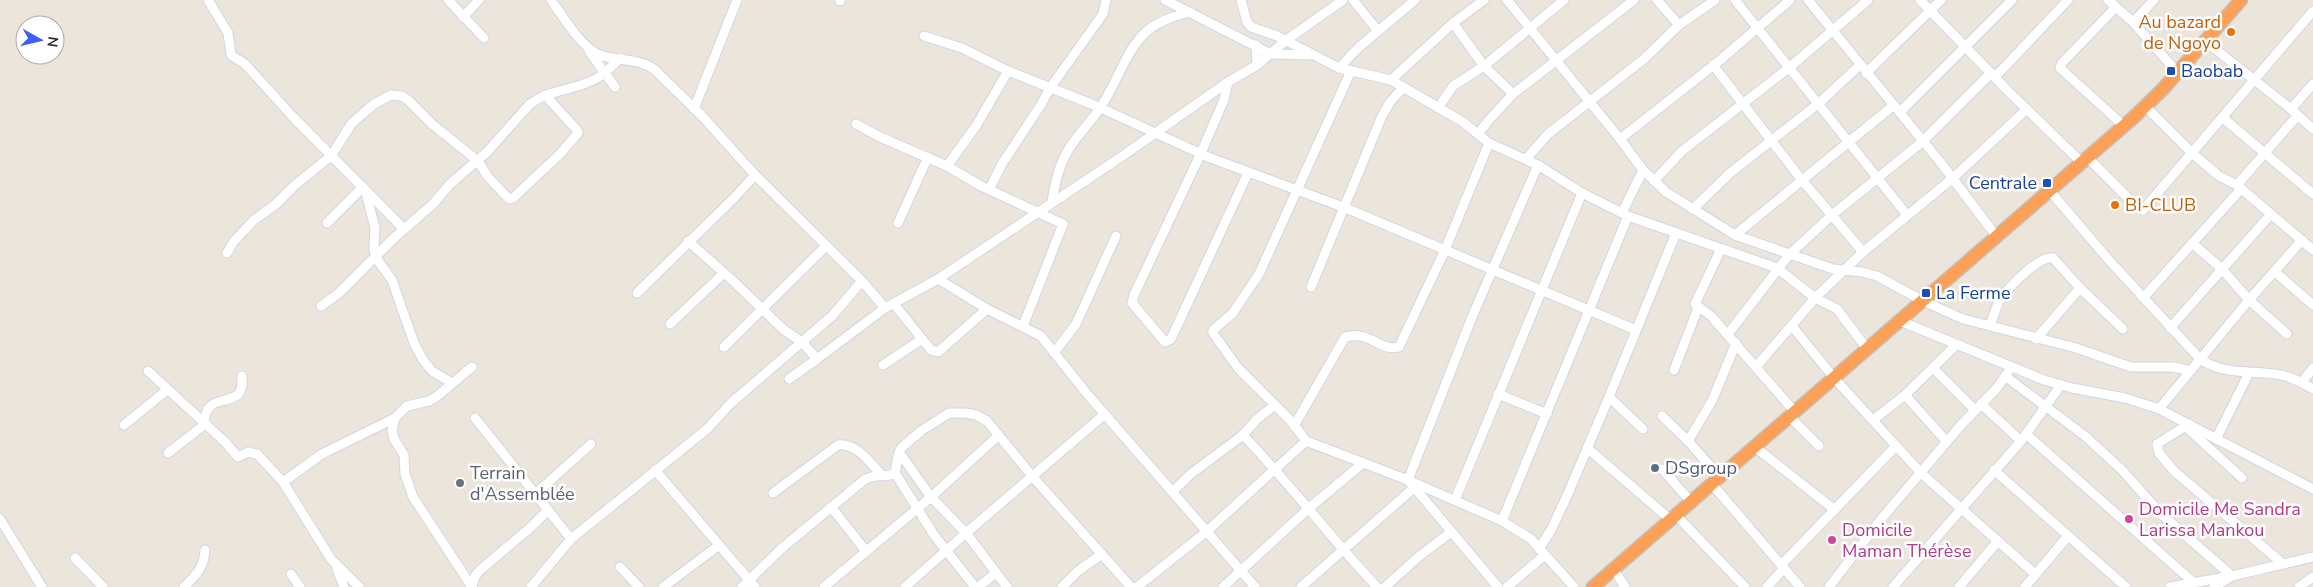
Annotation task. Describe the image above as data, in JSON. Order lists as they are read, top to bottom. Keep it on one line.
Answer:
{"places":{"other":["Au bazard de Ngoyo","BI-CLUB","DSgroup","Terrain d'Assemblée","Domicile Me Sandra Larissa Mankou","Domicile Maman Thérèse"],"transit":["Baobab","Centrale","La Ferme"]},"north":"right"}
